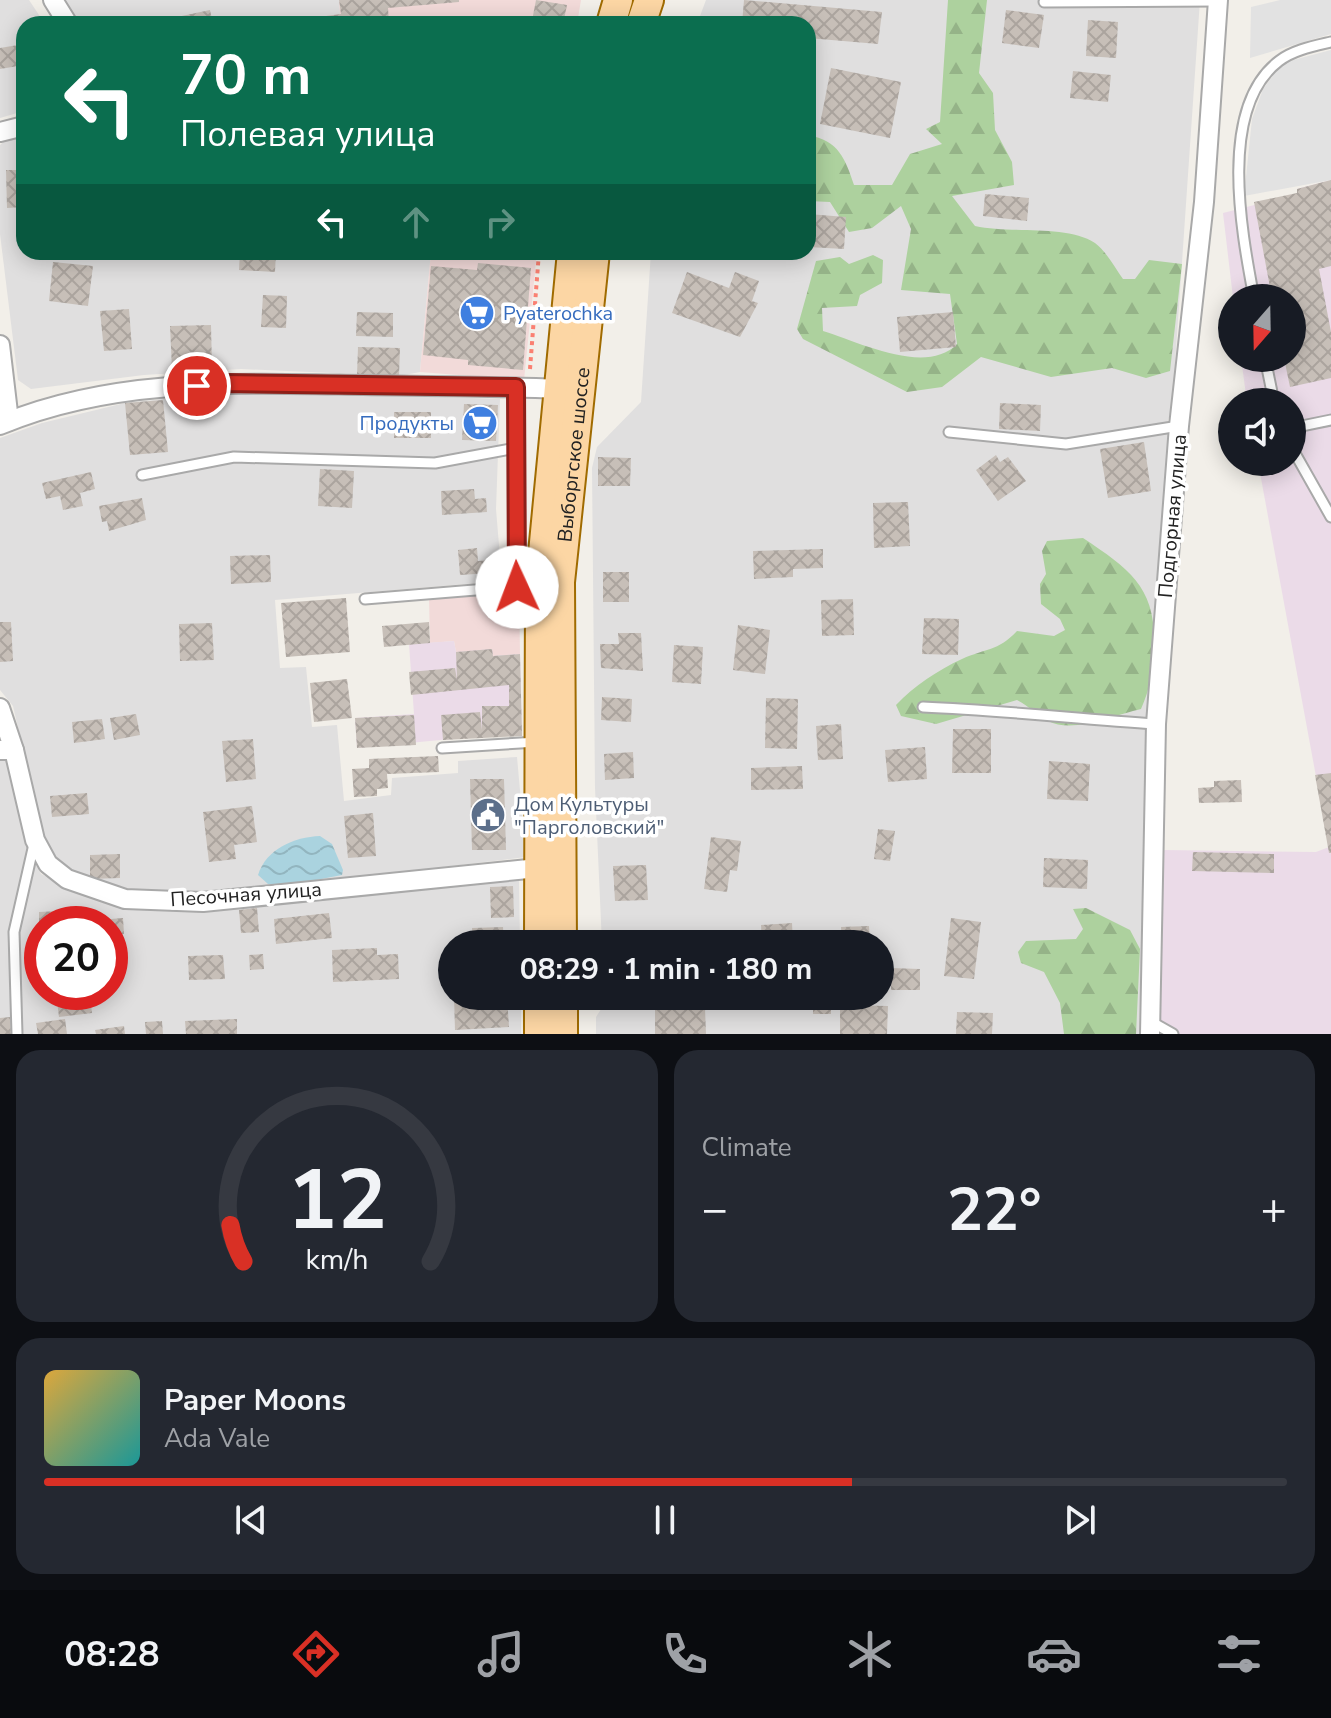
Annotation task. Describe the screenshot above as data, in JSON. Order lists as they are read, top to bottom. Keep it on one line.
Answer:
{"streets":{"main road":["Выборгское шоссе"],"street":["Подгорная улица","Песочная улица"]},"crossings":[["Выборгское шоссе","Песочная улица"]],"places":{"supermarket":["Pyaterochka","Продукты"],"public building":["Дом Культуры \"Парголовский\""]},"north":"bottom","page":{"turn":["70 m","Полевая улица"],"limit":"20","trip":"08:29 · 1 min · 180 m","tile":"Climate","heat":["−","22°","+"],"song":["Paper Moons","Ada Vale"],"tabs":"08:28","gauge":["12","km/h"]}}
